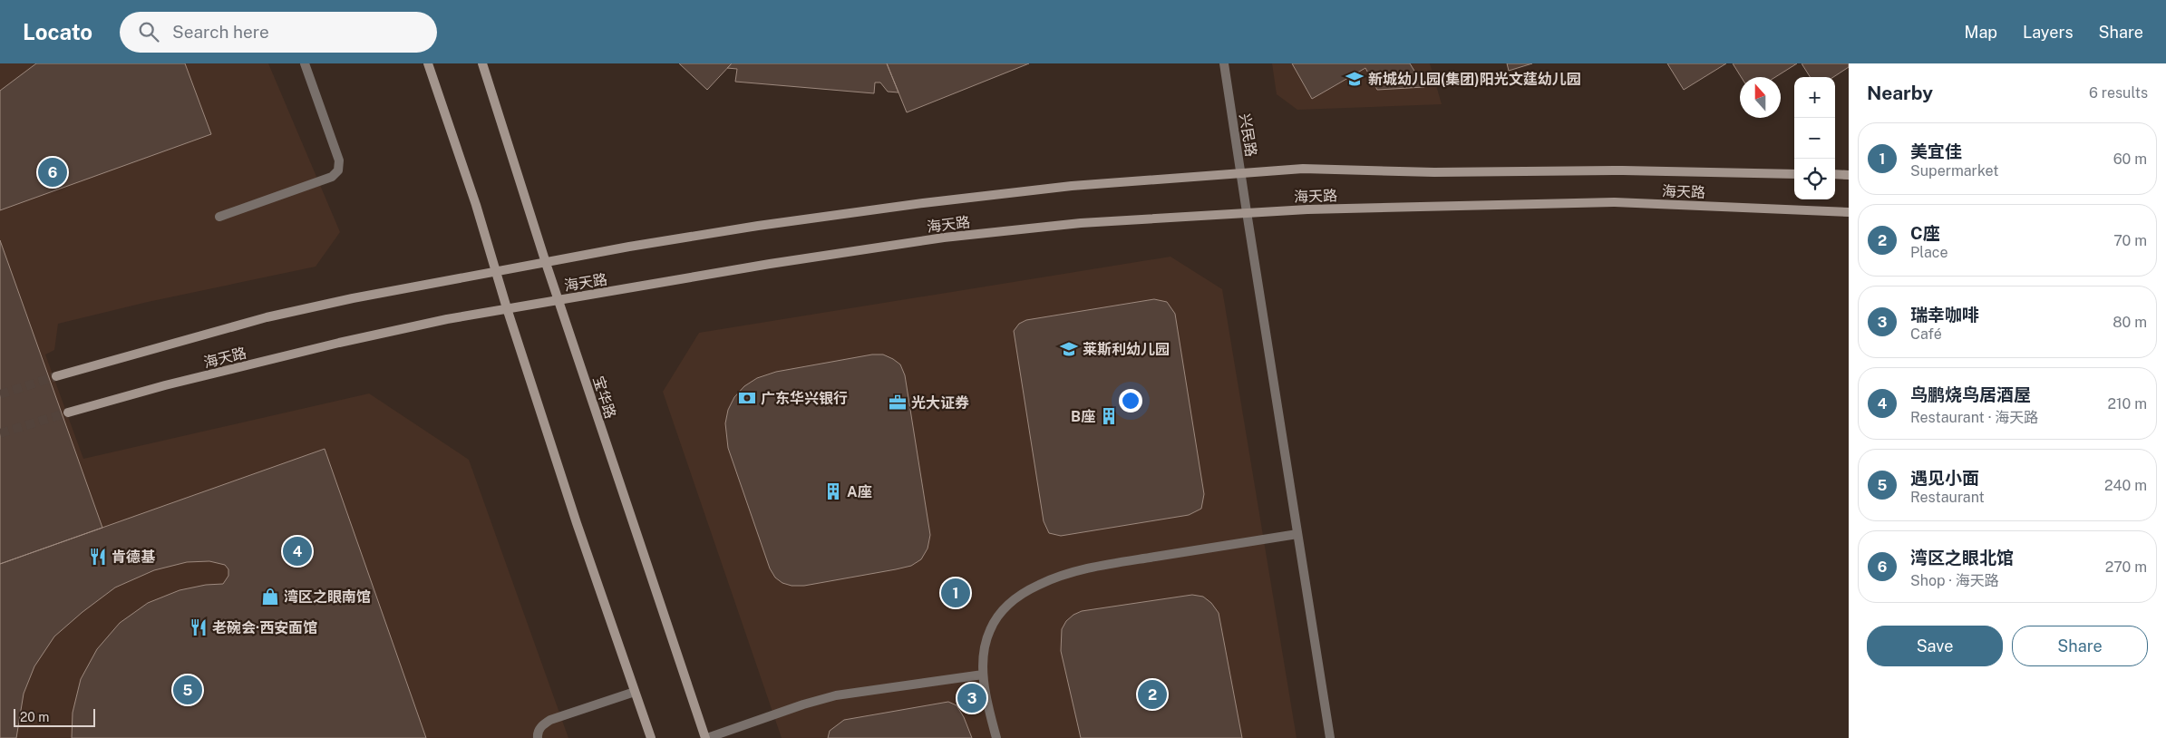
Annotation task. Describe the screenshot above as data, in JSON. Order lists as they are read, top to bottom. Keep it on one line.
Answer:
{"streets":{"main road":["海天路","宝华路"],"street":["兴民路"]},"crossings":[["兴民路","海天路"],["海天路","宝华路"]],"places":{"school or university":["新城幼儿园(集团)阳光文莛幼儿园","莱斯利幼儿园"],"bank":["广东华兴银行"],"office":["光大证券"],"building":["B座","A座"],"restaurant":["肯德基","老碗会·西安面馆"],"shop":["湾区之眼南馆"]},"scale_bar":"20 m","north":"top","page":{"header":"Locato","search":"Search here","nav":["Map","Layers","Share"],"heading":["Nearby","6 results"],"map_buttons":["+","−"],"list":[{"mark":"1","name":"美宜佳","note":"Supermarket","value":"60 m"},{"mark":"2","name":"C座","note":"Place","value":"70 m"},{"mark":"3","name":"瑞幸咖啡","note":"Café","value":"80 m"},{"mark":"4","name":"鸟鹏烧鸟居酒屋","note":"Restaurant · 海天路","value":"210 m"},{"mark":"5","name":"遇见小面","note":"Restaurant","value":"240 m"},{"mark":"6","name":"湾区之眼北馆","note":"Shop · 海天路","value":"270 m"}],"pins":["6","4","1","5","2","3"],"buttons":["Save","Share"],"scale":"20 m"}}
